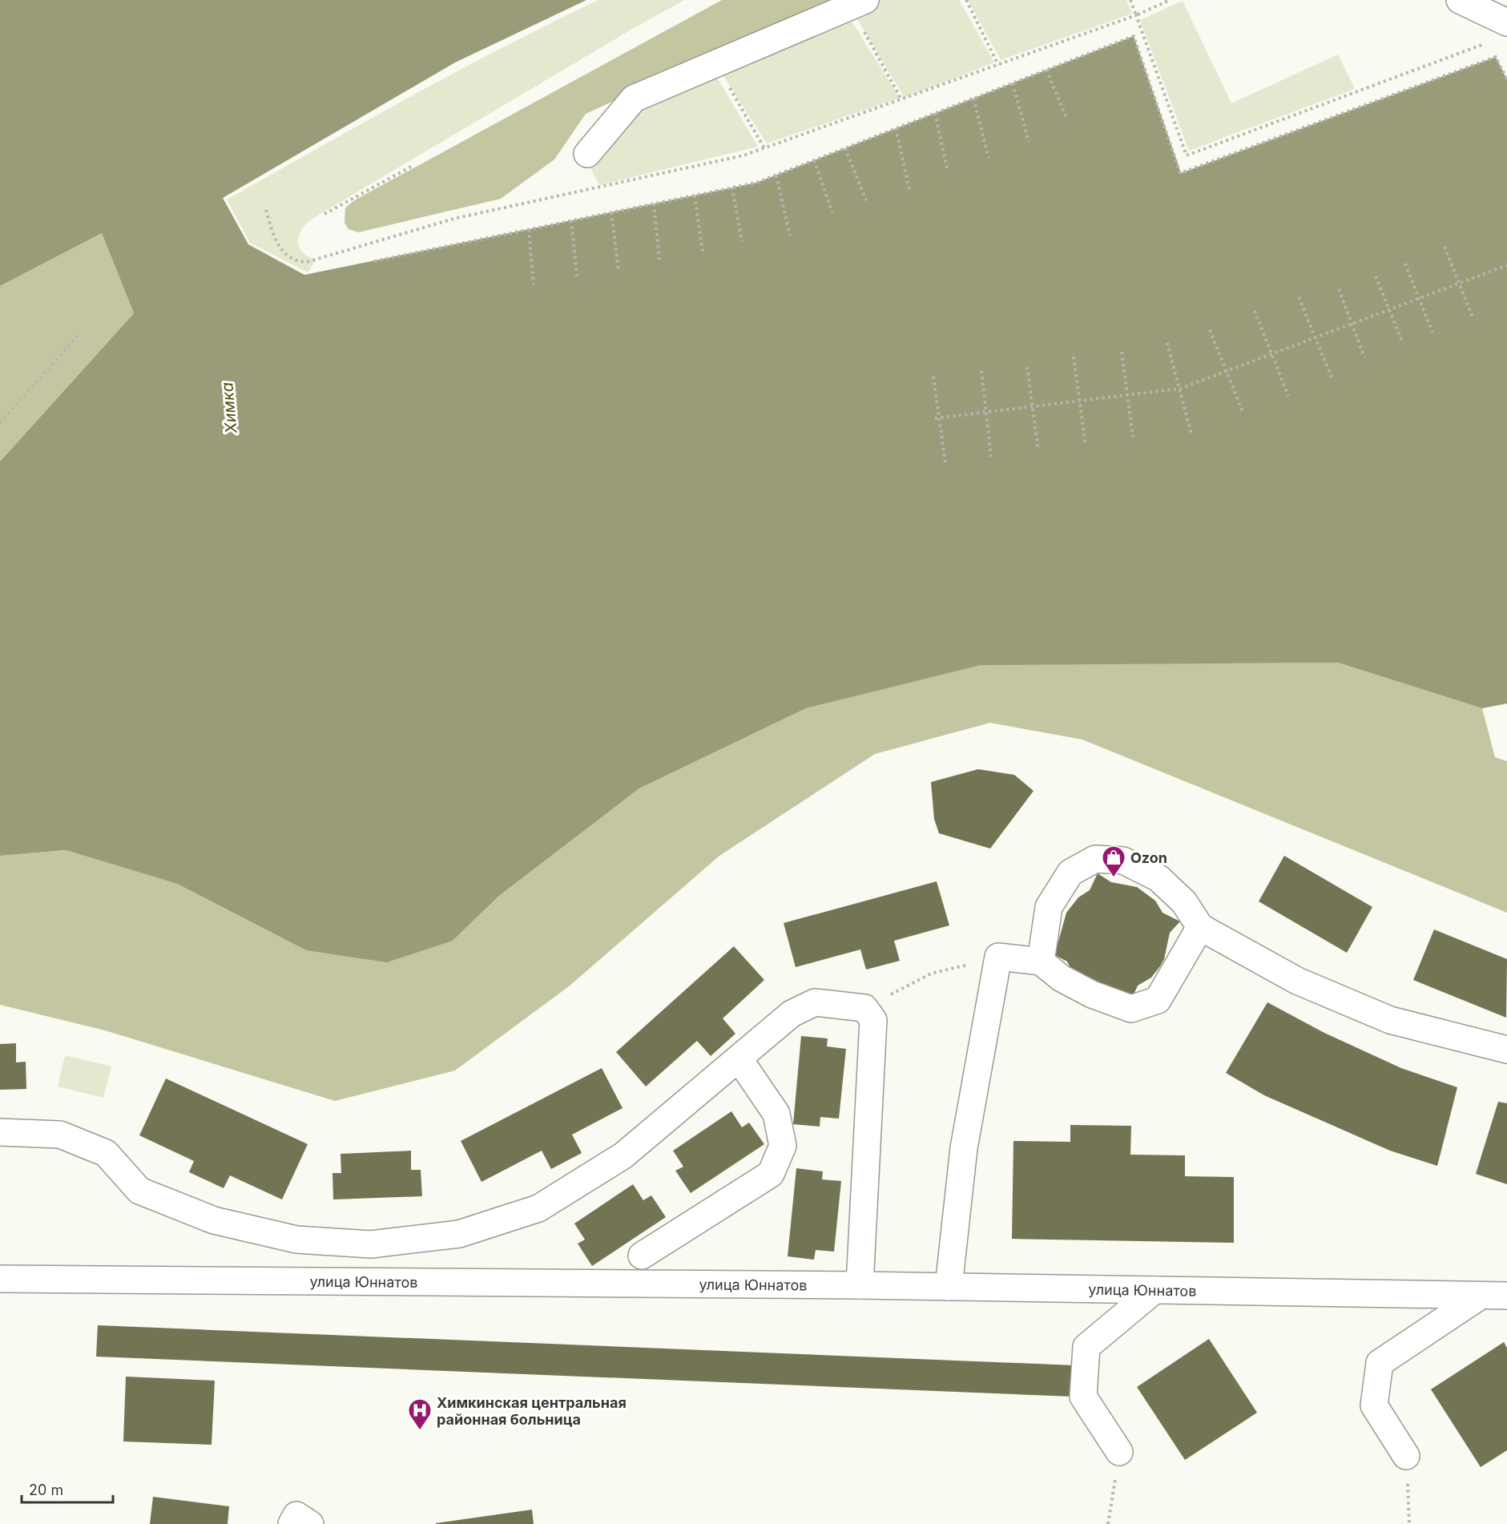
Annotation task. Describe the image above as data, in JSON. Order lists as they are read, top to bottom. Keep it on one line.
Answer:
{"streets":{"street":["улица Юннатов"]},"water":["Химка"],"places":{"shop":["Ozon"],"hospital":["Химкинская центральная районная больница"]},"scale_bar":"20 m"}
